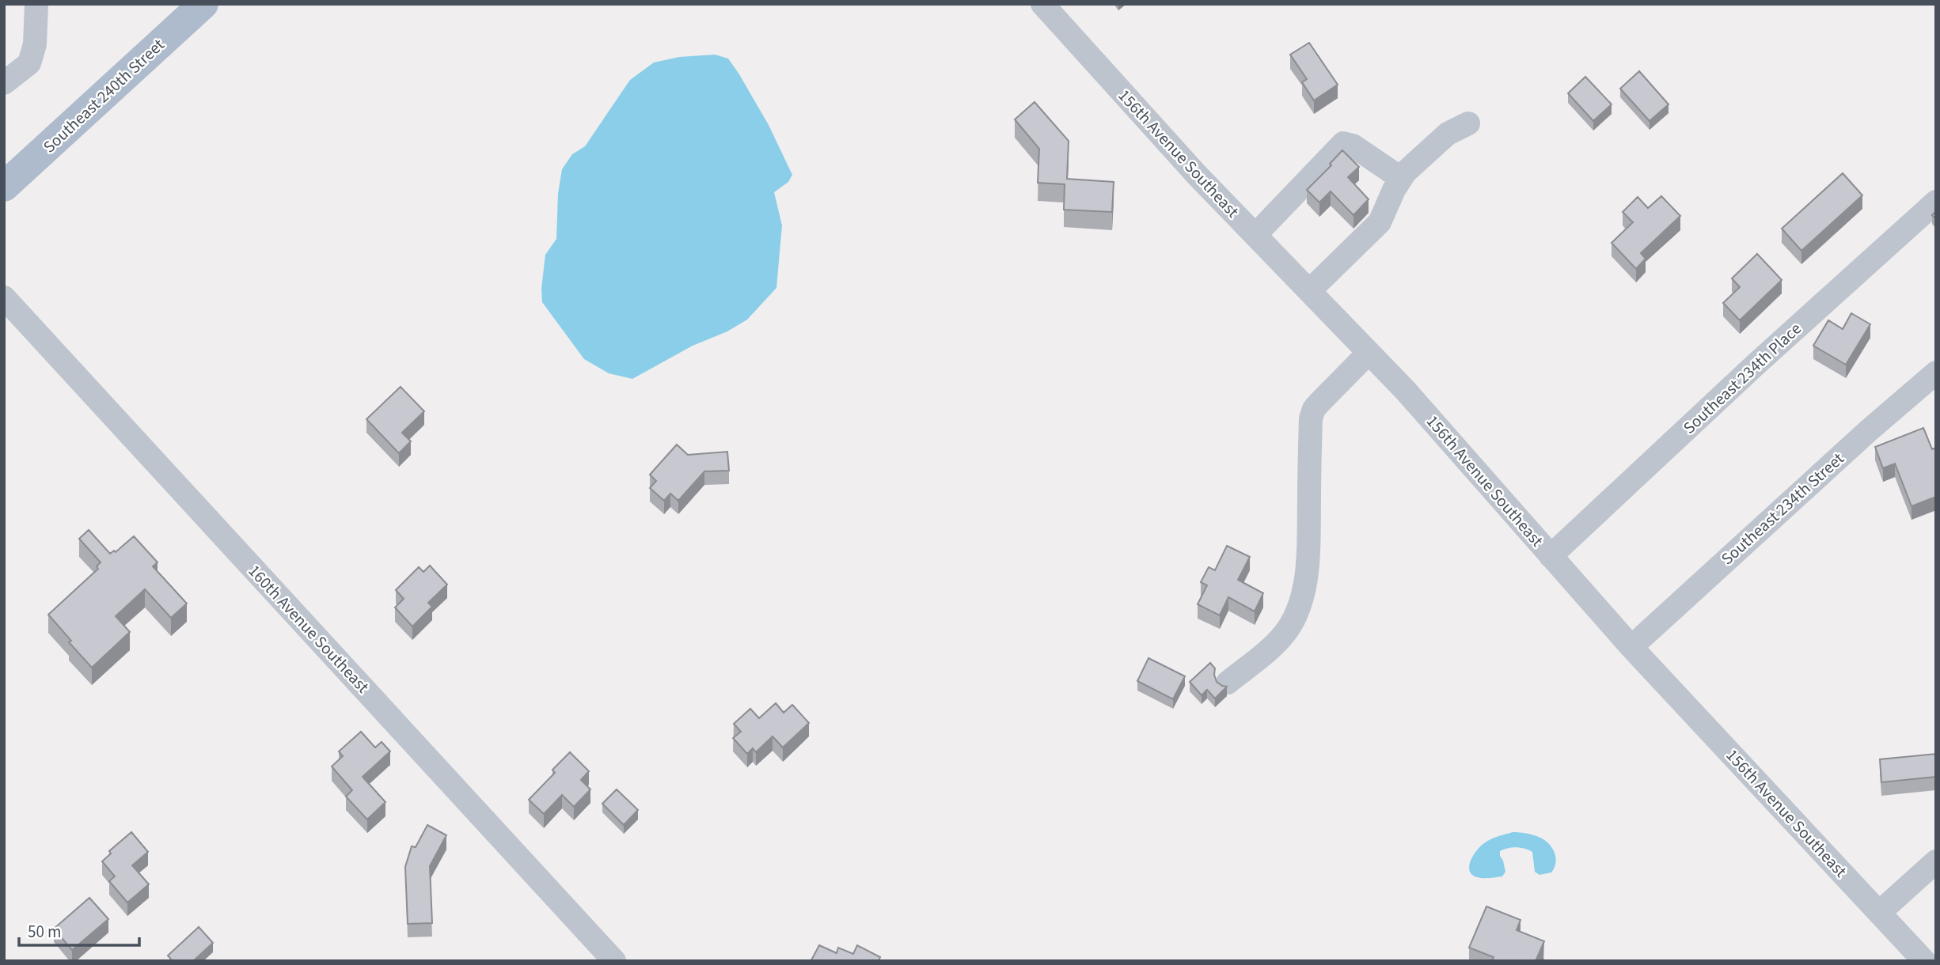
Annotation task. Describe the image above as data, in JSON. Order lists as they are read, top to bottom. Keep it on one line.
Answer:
{"streets":{"main road":["Southeast 240th Street"],"street":["156th Avenue Southeast","Southeast 234th Place","Southeast 234th Street","160th Avenue Southeast"]},"crossings":[["156th Avenue Southeast","Southeast 234th Place"],["156th Avenue Southeast","Southeast 234th Street"]],"scale_bar":"50 m"}
